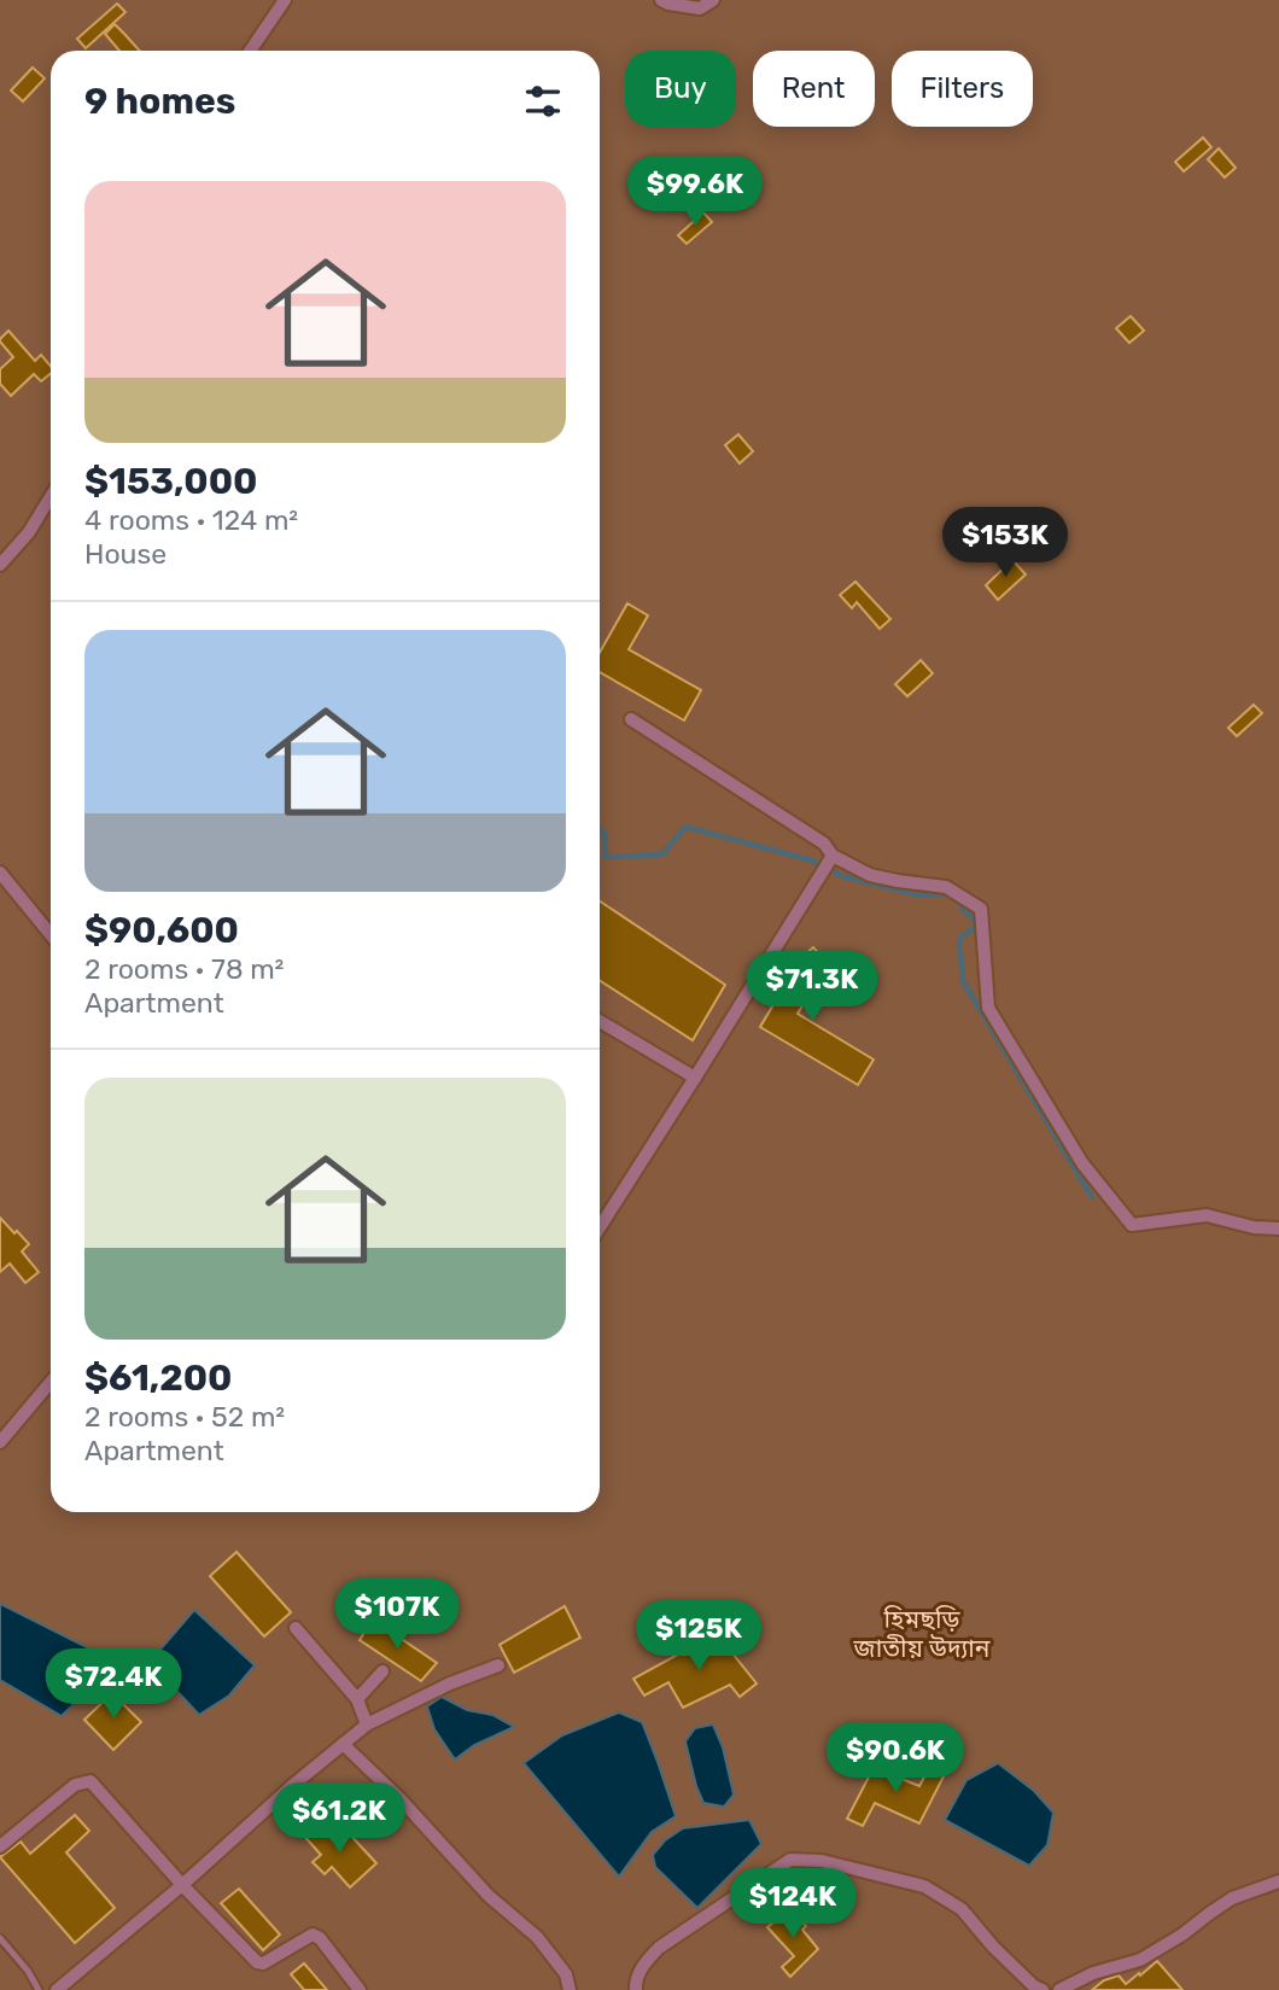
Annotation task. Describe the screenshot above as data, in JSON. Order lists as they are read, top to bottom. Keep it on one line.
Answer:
{"parks":["হিমছড়ি জাতীয় উদ্যান"],"page":{"chip":["Buy","Rent","Filters"],"heading":"9 homes","list":[{"name":"$153,000","note":"4 rooms · 124 m² · House"},{"name":"$90,600","note":"2 rooms · 78 m² · Apartment"},{"name":"$61,200","note":"2 rooms · 52 m² · Apartment"}],"price":["$99.6K","$153K","$71.3K","$107K","$125K","$72.4K","$90.6K","$61.2K","$124K"]}}
